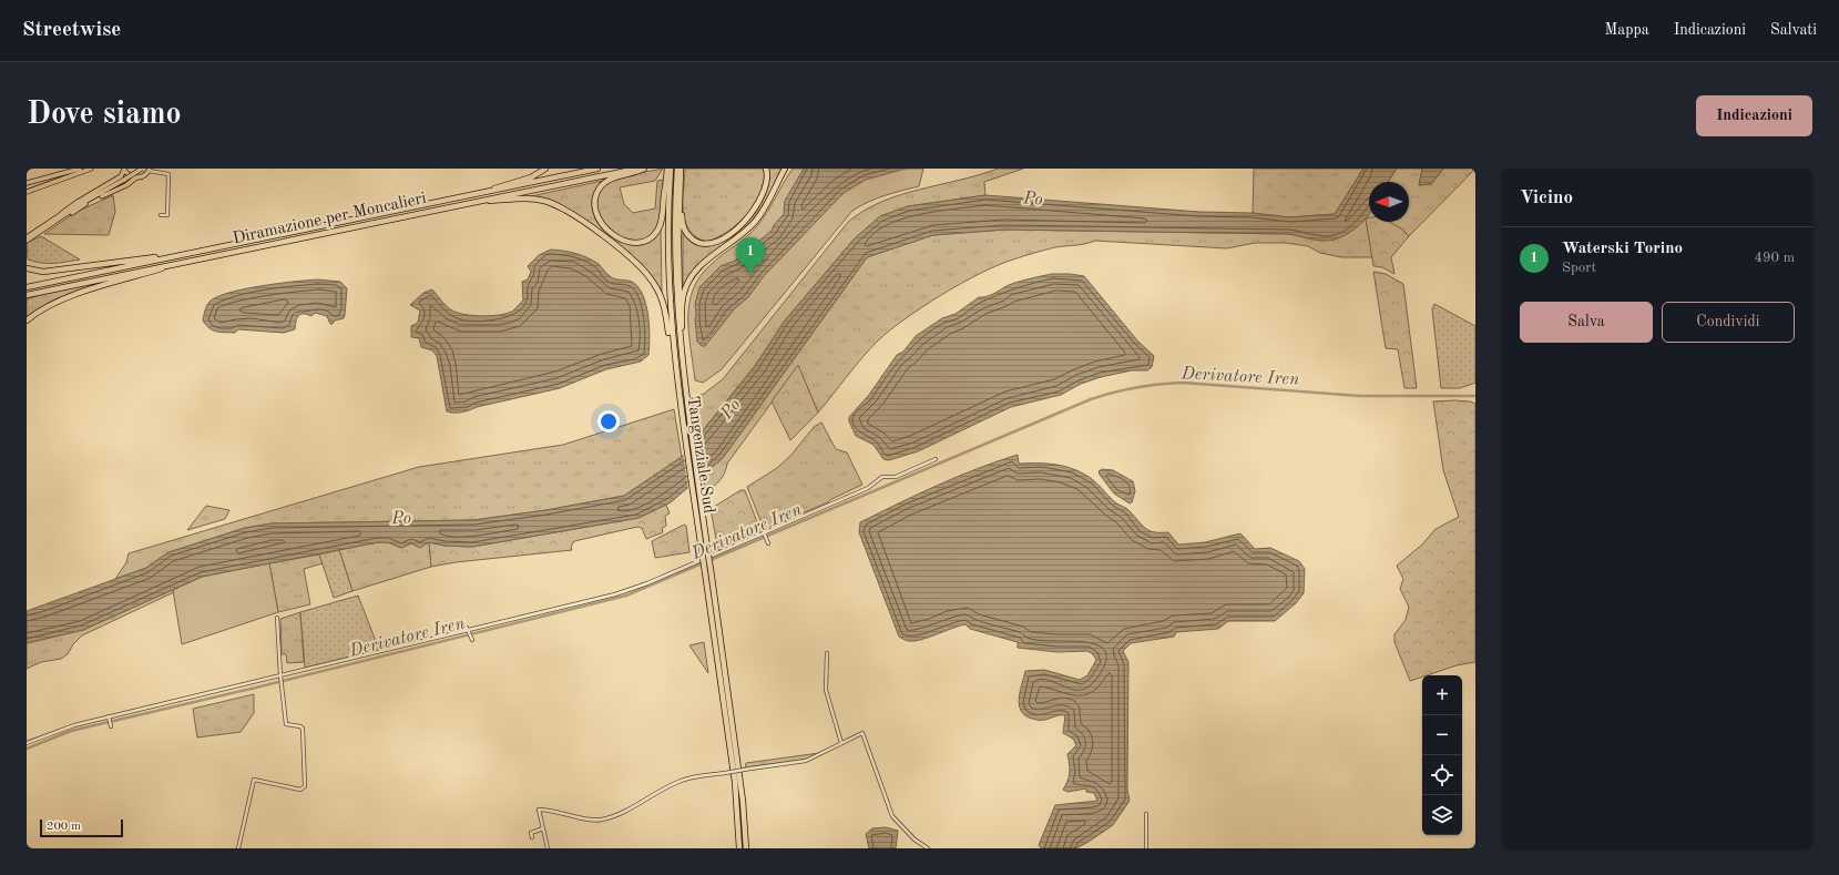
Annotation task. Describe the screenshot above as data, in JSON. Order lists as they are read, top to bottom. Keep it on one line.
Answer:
{"streets":{"highway":["Diramazione per Moncalieri","Tangenziale Sud"]},"water":["Po","Derivatore Iren"],"scale_bar":"200 m","north":"left","page":{"header":"Streetwise","nav":["Mappa","Indicazioni","Salvati"],"buttons":["Indicazioni",["Salva","Condividi"]],"title":"Dove siamo","heading":"Vicino","list":[{"mark":"1","name":"Waterski Torino","note":"Sport","value":"490 m"}],"pins":"1","map_buttons":["+","−"],"scale":"200 m"}}
